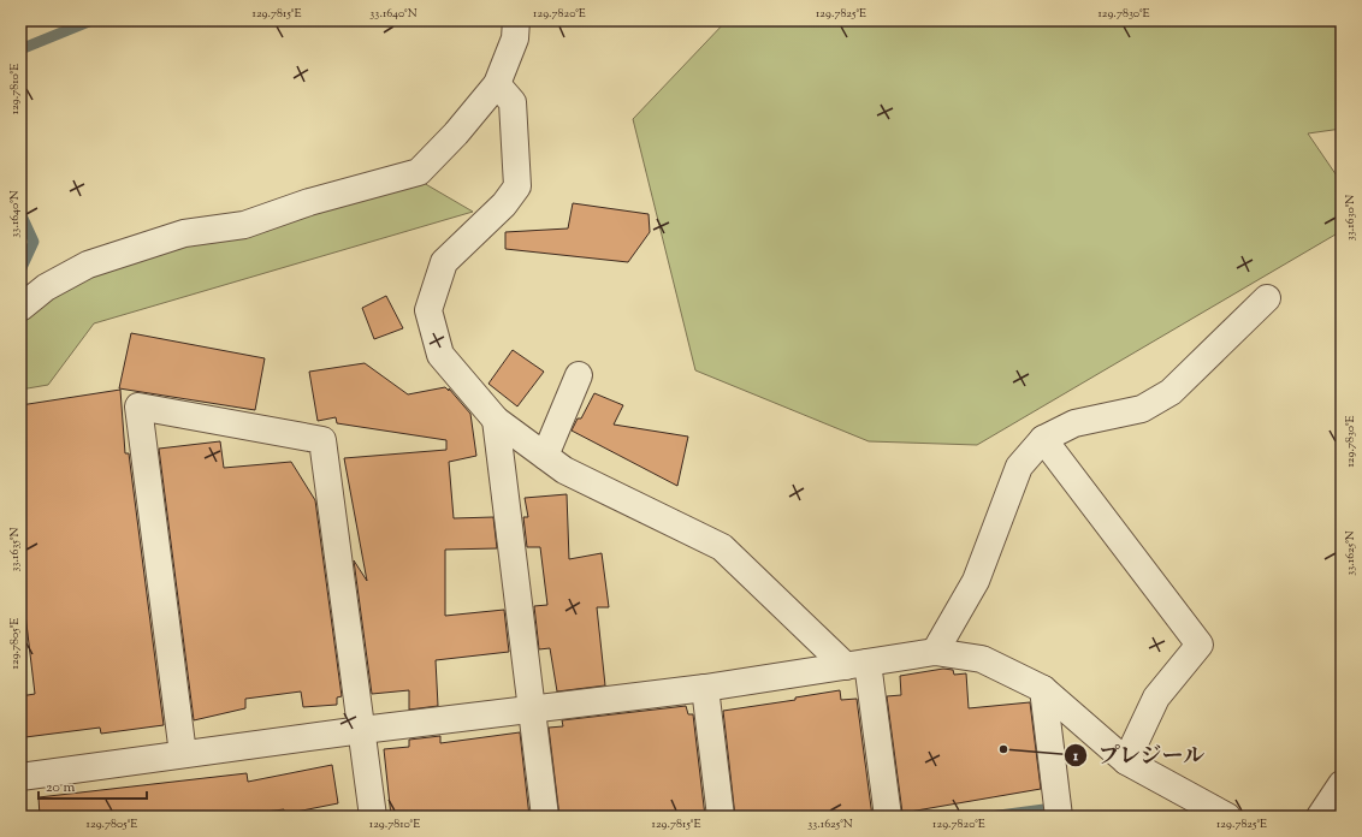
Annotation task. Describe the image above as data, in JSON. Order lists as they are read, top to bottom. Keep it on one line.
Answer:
{"places":["プレジール"],"scale_bar":"20 m","coordinates":["129.7815°E","33.1640°N","129.7820°E","129.7825°E","129.7830°E","129.7810°E","33.1630°N","33.1635°N","33.1625°N","129.7805°E"]}
